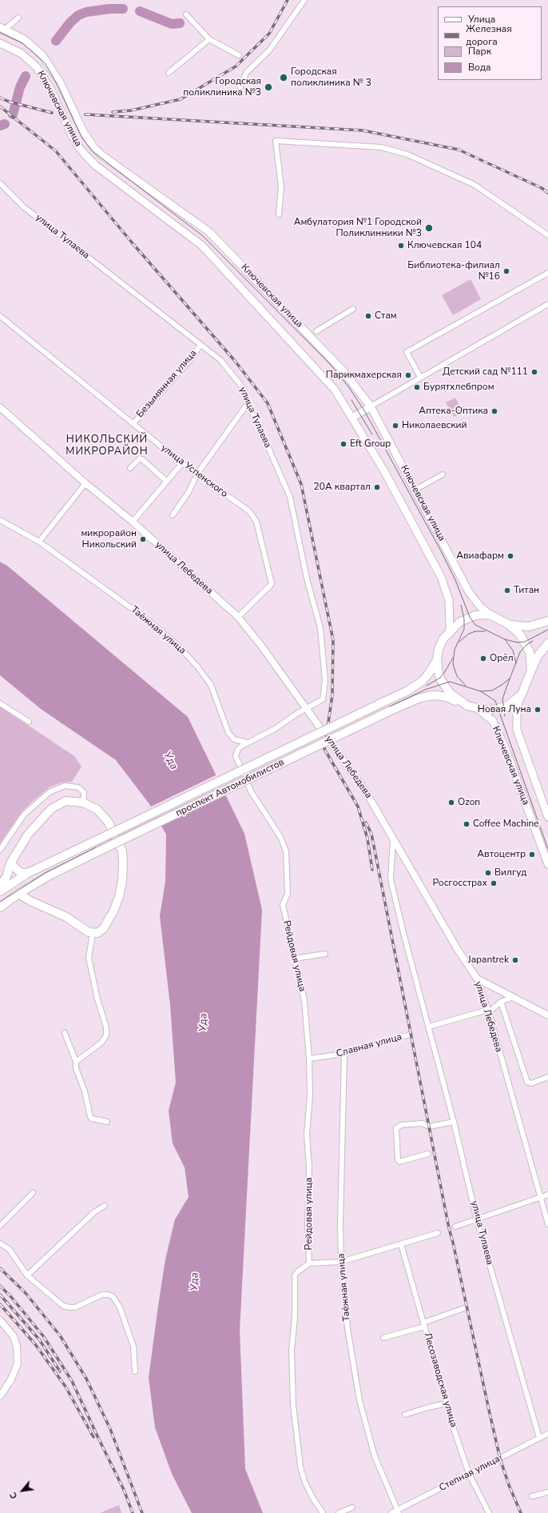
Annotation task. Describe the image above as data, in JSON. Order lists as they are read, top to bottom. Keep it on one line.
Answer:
{"streets":{"main road":["Ключевская улица","проспект Автомобилистов"],"street":["улица Тулаева","Безымянная улица","улица Успенского","улица Лебедева","Таёжная улица","Рейдовая улица","Славная улица","Лесозаводская улица","Степная улица"]},"crossings":[["Ключевская улица","проспект Автомобилистов"],["улица Тулаева","Безымянная улица"],["улица Тулаева","улица Лебедева"],["улица Тулаева","Степная улица"],["Безымянная улица","улица Успенского"],["улица Успенского","улица Лебедева"],["Таёжная улица","Рейдовая улица"],["Таёжная улица","Славная улица"],["Таёжная улица","Степная улица"],["Рейдовая улица","Славная улица"],["Лесозаводская улица","Степная улица"]],"districts":["НИКОЛЬСКИЙ МИКРОРАЙОН"],"water":["Уда"],"places":["Городская поликлиника № 3","Городская поликлиника №3","Амбулатория №1 Городской Поликлинники №3","Ключевская 104","Библиотека-филиал №16","Стам","Детский сад №111","Парикмахерская","Бурятхлебпром","Аптека-Оптика","Николаевский","Eft Group","20А квартал","микрорайон Никольский","Авиафарм","Титан","Орёл","Новая Луна","Ozon","Coffee Machine","Автоцентр","Вилгуд","Росгосстрах","Japantrek"],"legend":["Улица","Железная дорога","Парк","Вода"],"north":"bottom left"}
